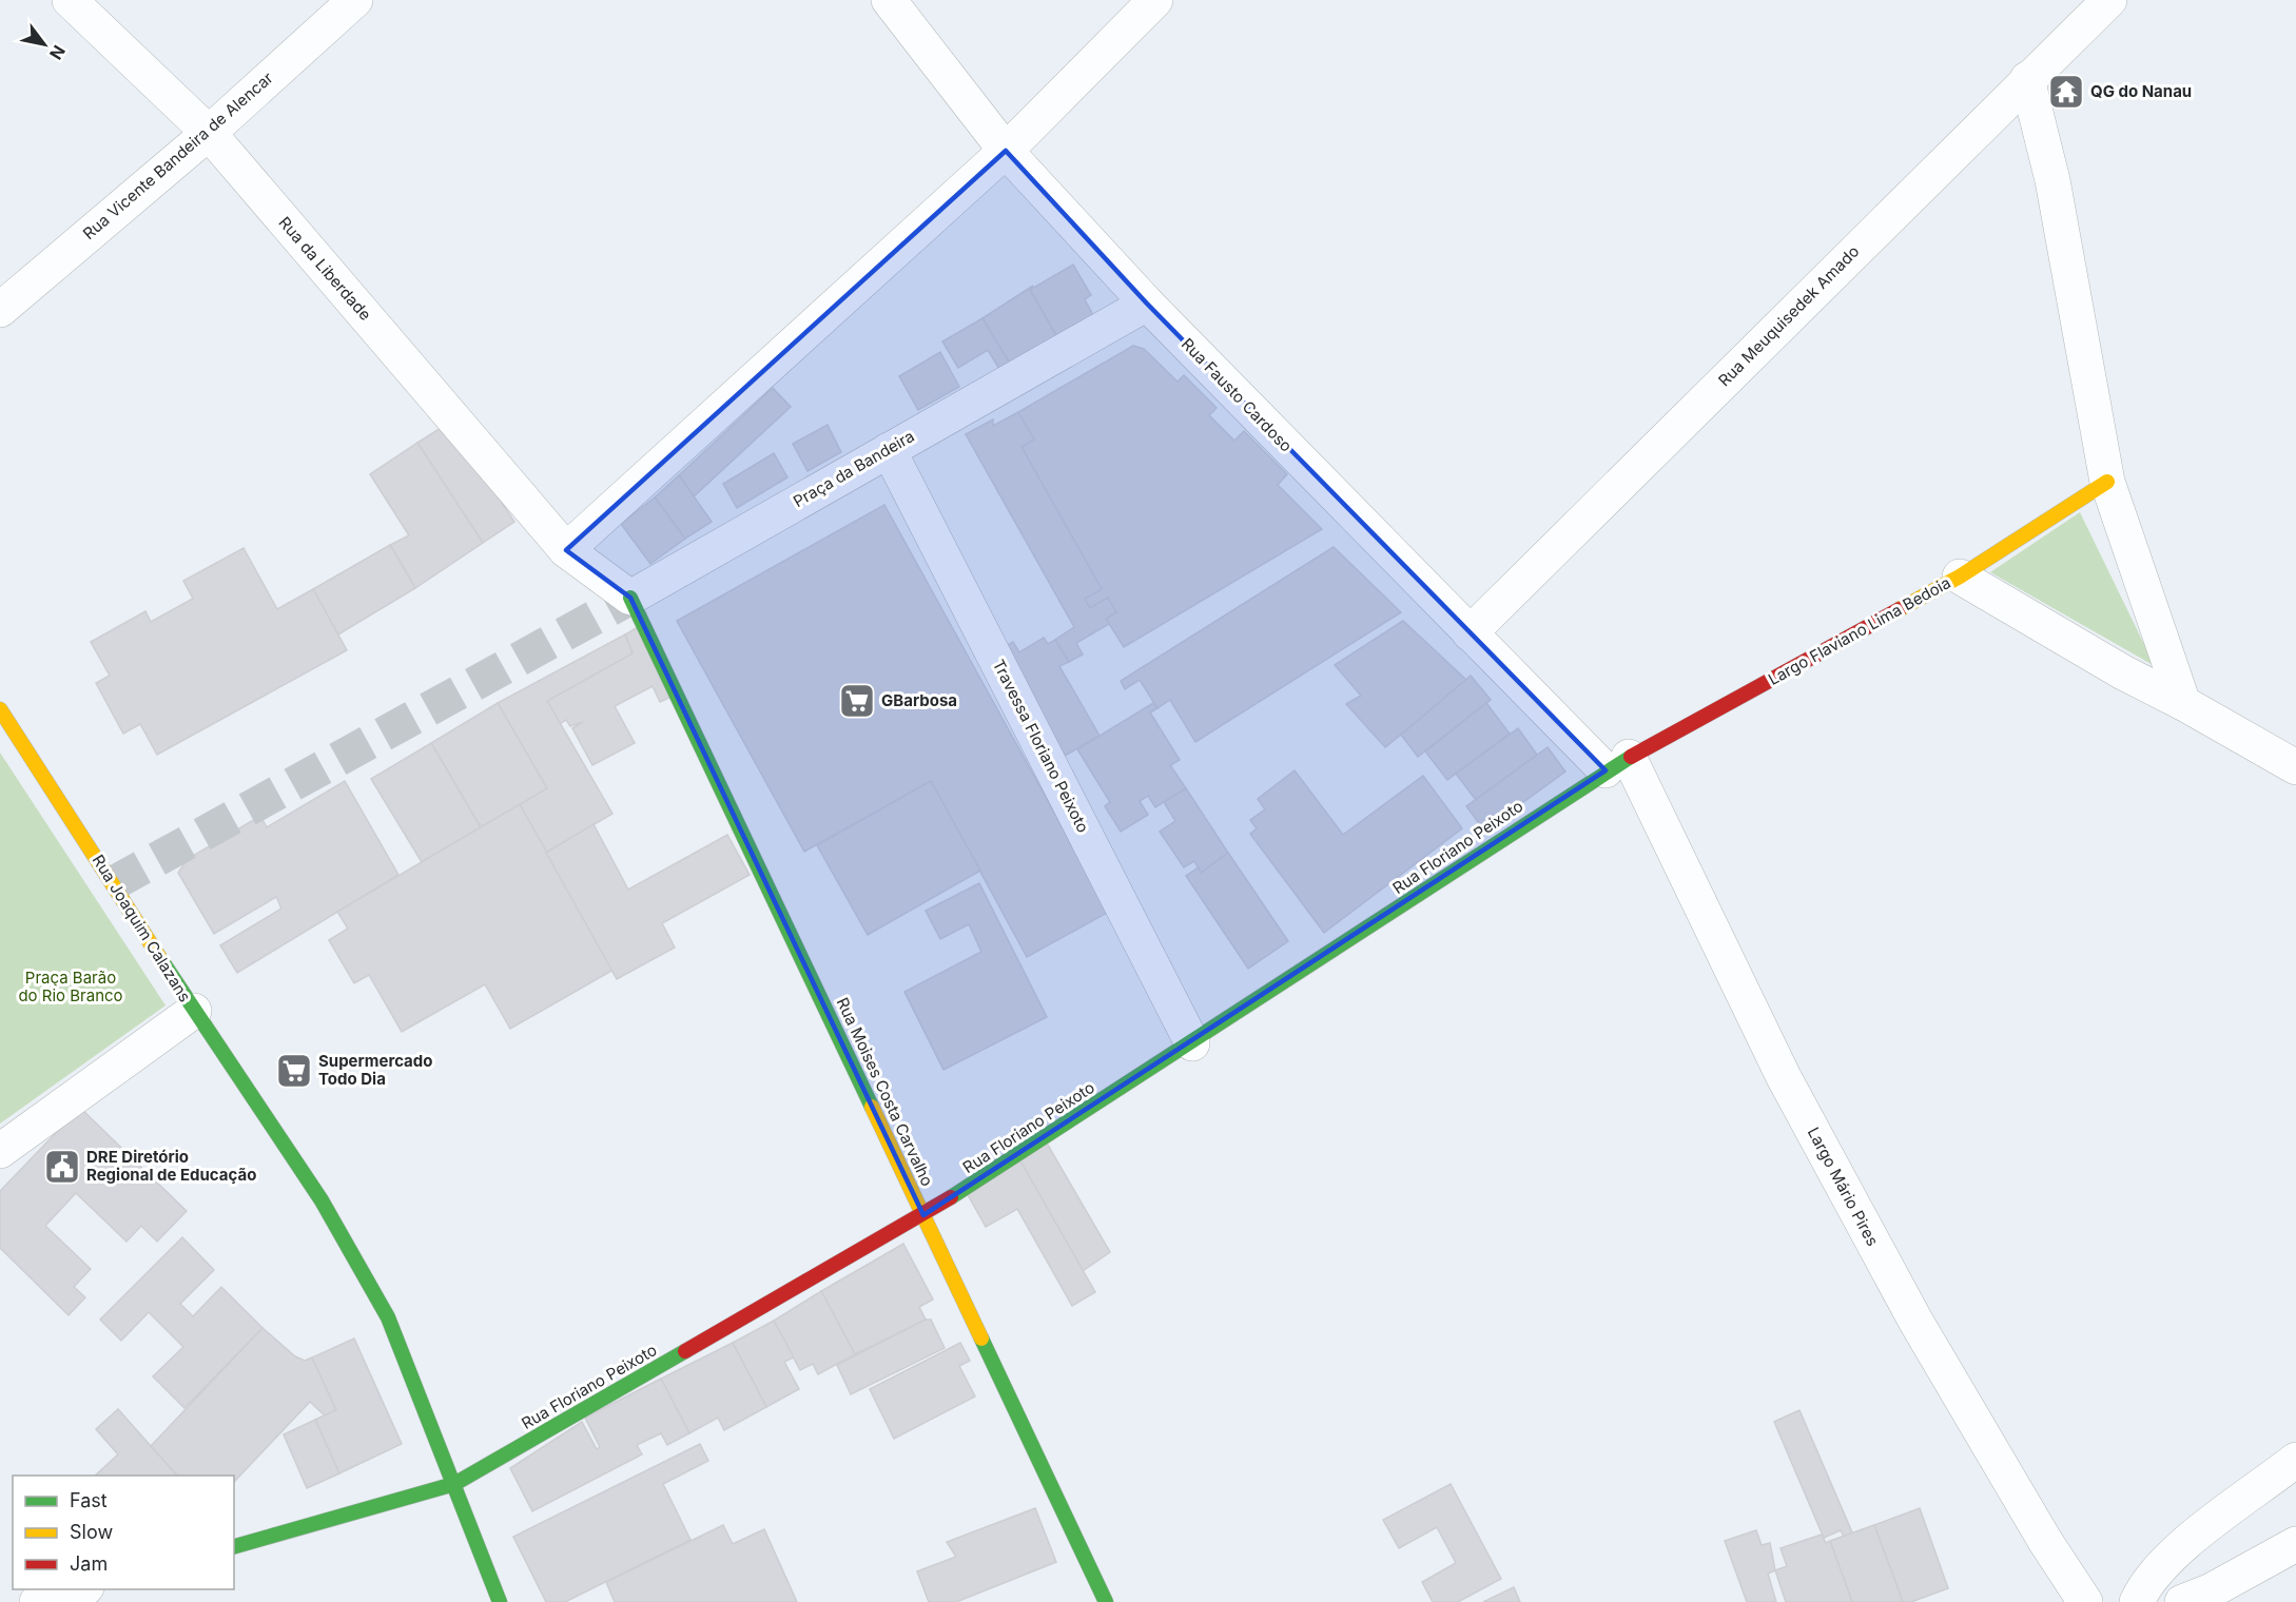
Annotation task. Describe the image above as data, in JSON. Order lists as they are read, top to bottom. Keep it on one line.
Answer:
{"streets":{"street":["Rua Vicente Bandeira de Alencar","Rua da Liberdade","Rua Meuquisedek Amado","Rua Fausto Cardoso","Praça da Bandeira","Largo Flaviano Lima Bedoia","Travessa Floriano Peixoto","Rua Floriano Peixoto","Rua Joaquim Calazans","Rua Moises Costa Carvalho","Largo Mário Pires"]},"crossings":[["Rua Vicente Bandeira de Alencar","Rua da Liberdade"],["Rua Meuquisedek Amado","Rua Fausto Cardoso"],["Rua Fausto Cardoso","Praça da Bandeira"],["Rua Fausto Cardoso","Largo Flaviano Lima Bedoia"],["Rua Fausto Cardoso","Rua Floriano Peixoto"],["Rua Fausto Cardoso","Largo Mário Pires"],["Praça da Bandeira","Travessa Floriano Peixoto"],["Praça da Bandeira","Rua Moises Costa Carvalho"],["Largo Flaviano Lima Bedoia","Rua Floriano Peixoto"],["Largo Flaviano Lima Bedoia","Largo Mário Pires"],["Travessa Floriano Peixoto","Rua Floriano Peixoto"],["Rua Floriano Peixoto","Rua Moises Costa Carvalho"],["Rua Floriano Peixoto","Largo Mário Pires"]],"parks":["Praça Barão do Rio Branco"],"places":{"temple":["QG do Nanau"],"supermarket":["GBarbosa","Supermercado Todo Dia"],"public building":["DRE Diretório Regional de Educação"]},"legend":["Fast","Slow","Jam"],"north":"bottom right"}
